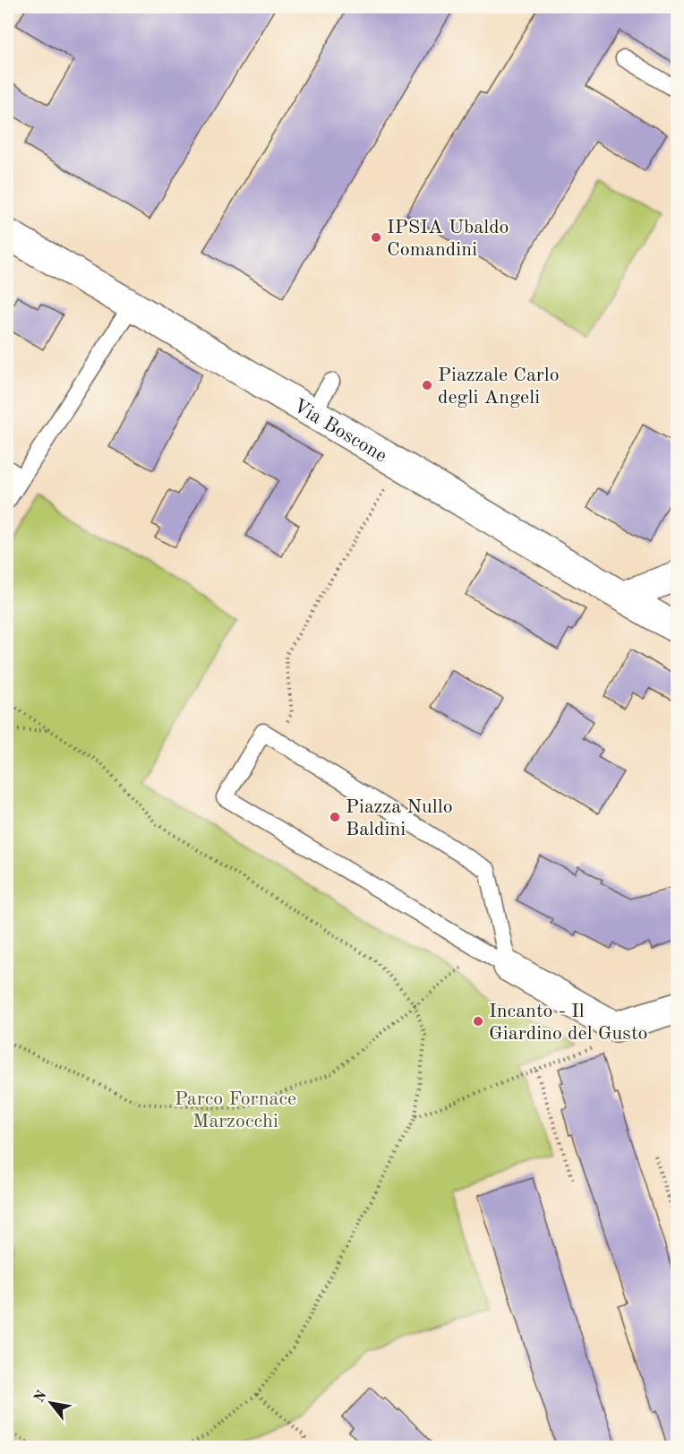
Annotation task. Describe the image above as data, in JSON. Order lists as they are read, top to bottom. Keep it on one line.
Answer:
{"streets":{"street":["Via Boscone"]},"parks":["Parco Fornace Marzocchi"],"places":["IPSIA Ubaldo Comandini","Piazzale Carlo degli Angeli","Piazza Nullo Baldini","Incanto - Il Giardino del Gusto"],"north":"top left"}
